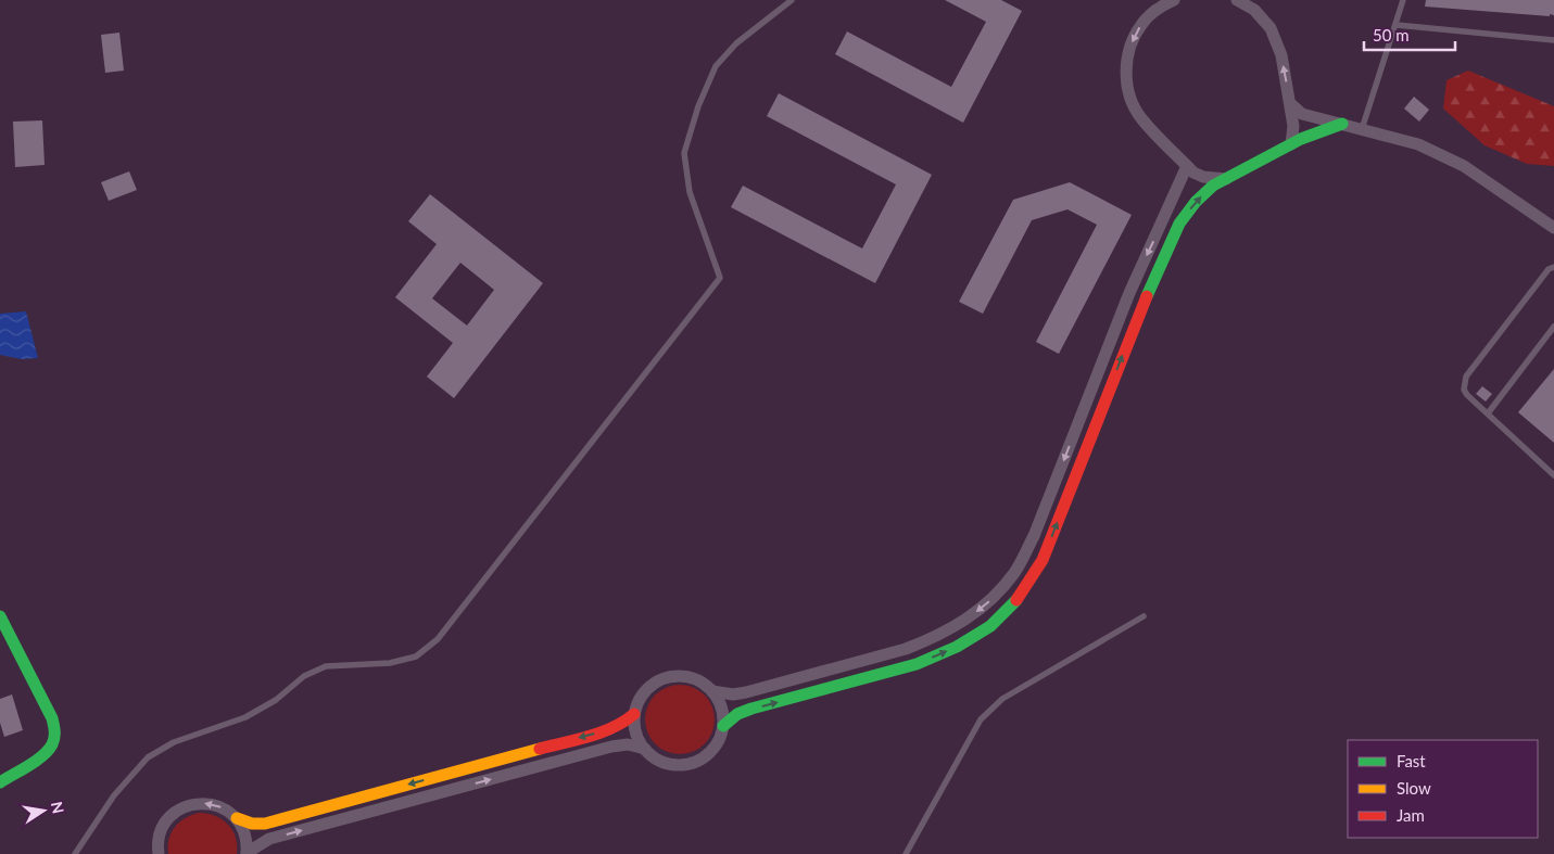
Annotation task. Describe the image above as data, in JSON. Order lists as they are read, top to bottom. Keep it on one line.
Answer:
{"legend":["Fast","Slow","Jam"],"scale_bar":"50 m","north":"right"}
